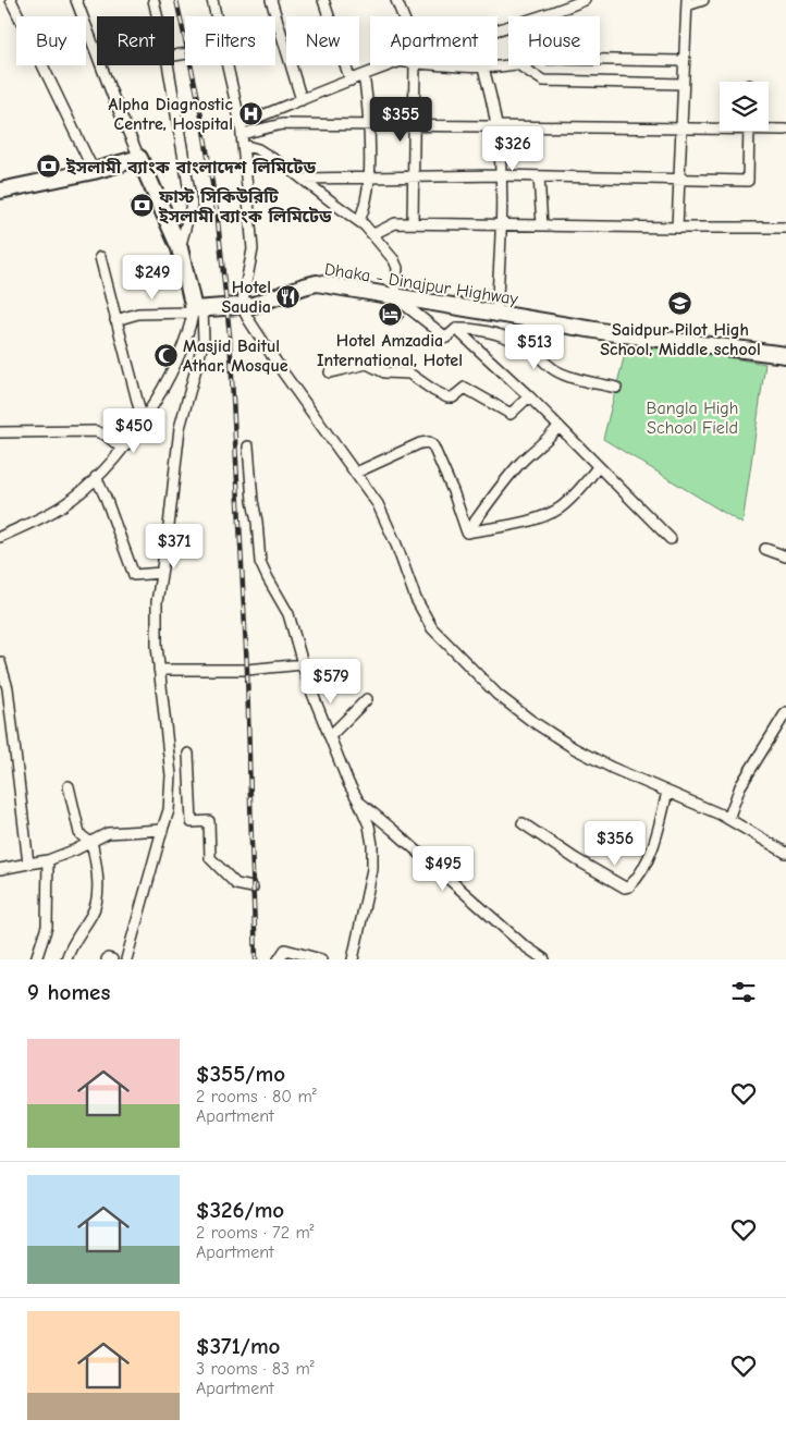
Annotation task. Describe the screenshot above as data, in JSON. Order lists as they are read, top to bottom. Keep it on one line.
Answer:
{"streets":{"highway":["Dhaka - Dinajpur Highway"]},"parks":["Bangla High School Field"],"places":{"hospital":["Alpha Diagnostic Centre, Hospital"],"bank":["ইসলামী ব্যাংক বাংলাদেশ লিমিটেড","ফাস্ট সিকিউরিটি ইসলামী ব্যাংক লিমিটেড"],"restaurant":["Hotel Saudia"],"school or university":["Saidpur Pilot High School, Middle school"],"hotel":["Hotel Amzadia International, Hotel"],"mosque":["Masjid Baitul Athar, Mosque"]},"page":{"chip":["Buy","Rent","Filters","New","Apartment","House"],"price":["$355","$326","$249","$513","$450","$371","$579","$356","$495"],"heading":"9 homes","list":[{"name":"$355/mo","note":"2 rooms · 80 m² · Apartment"},{"name":"$326/mo","note":"2 rooms · 72 m² · Apartment"},{"name":"$371/mo","note":"3 rooms · 83 m² · Apartment"}]}}
